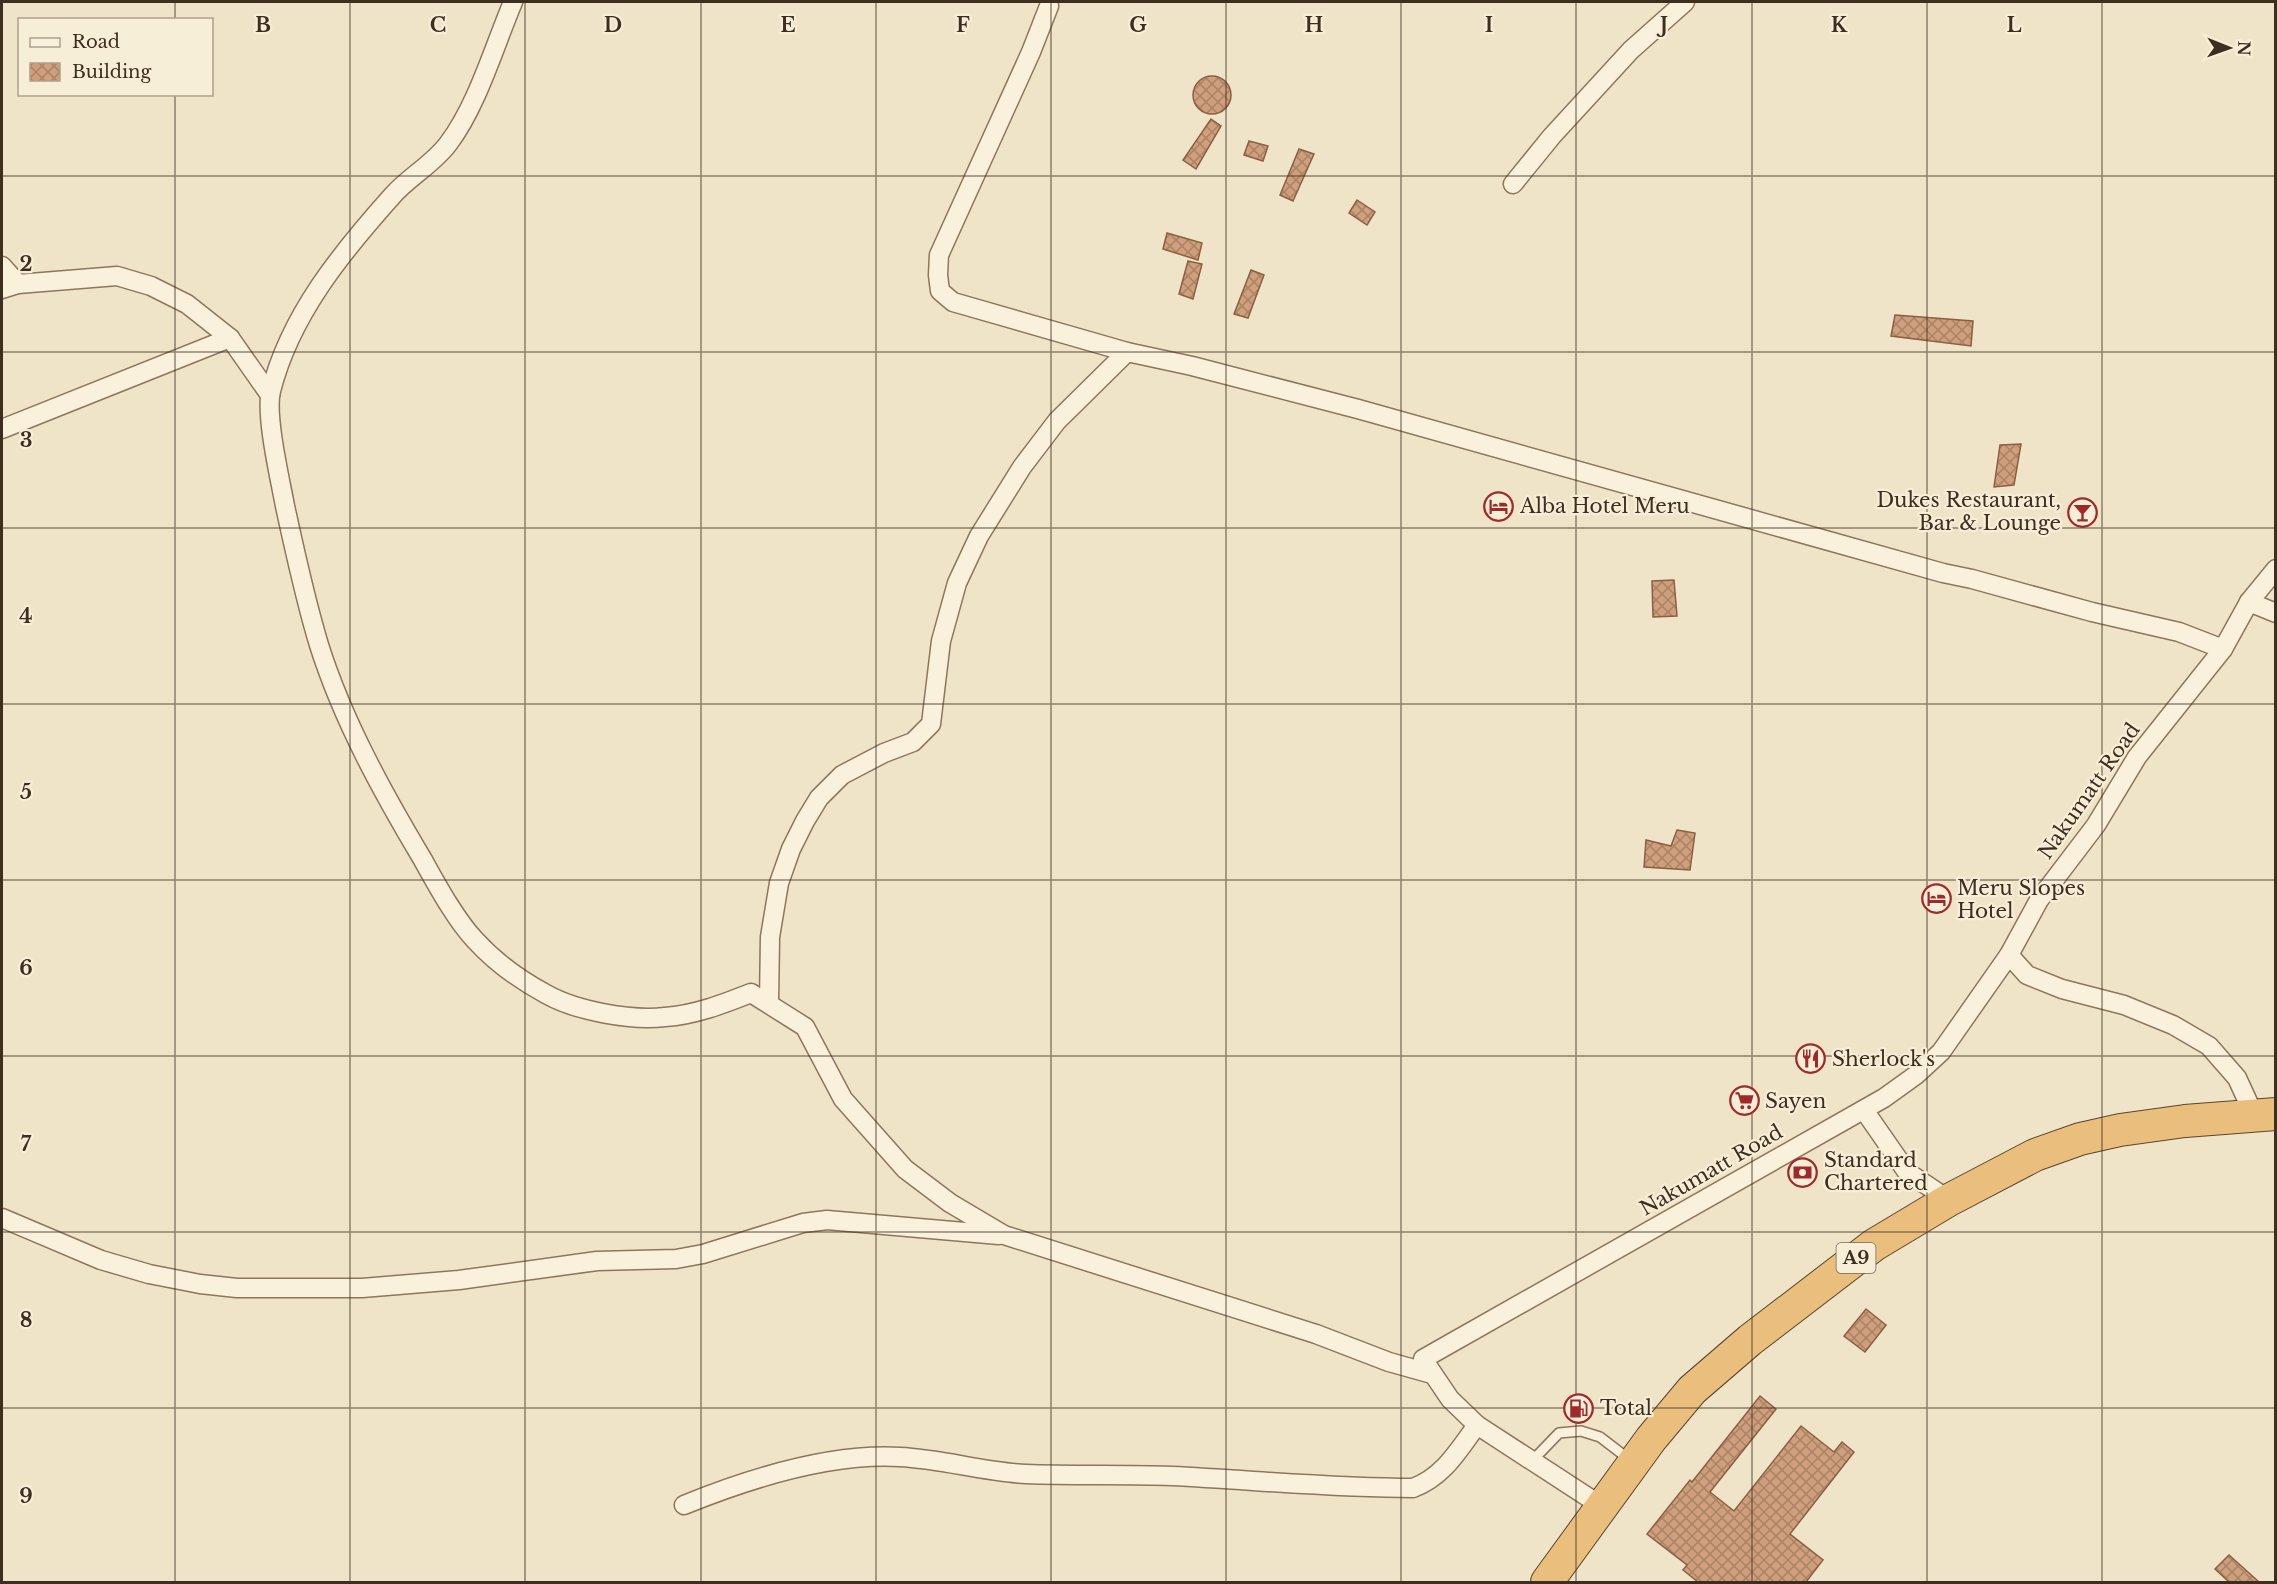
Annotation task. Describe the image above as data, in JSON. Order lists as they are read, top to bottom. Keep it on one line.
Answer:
{"streets":{"highway":["A9"],"street":["Nakumatt Road"]},"places":{"hotel":["Alba Hotel Meru","Meru Slopes Hotel"],"bar":["Dukes Restaurant, Bar & Lounge"],"restaurant":["Sherlock's"],"supermarket":["Sayen"],"bank":["Standard Chartered"],"fuel station":["Total"]},"legend":["Road","Building"],"north":"right","grid":{"columns":["B","C","D","E","F","G","H","I","J","K","L"],"rows":["2","3","4","5","6","7","8","9"]}}
